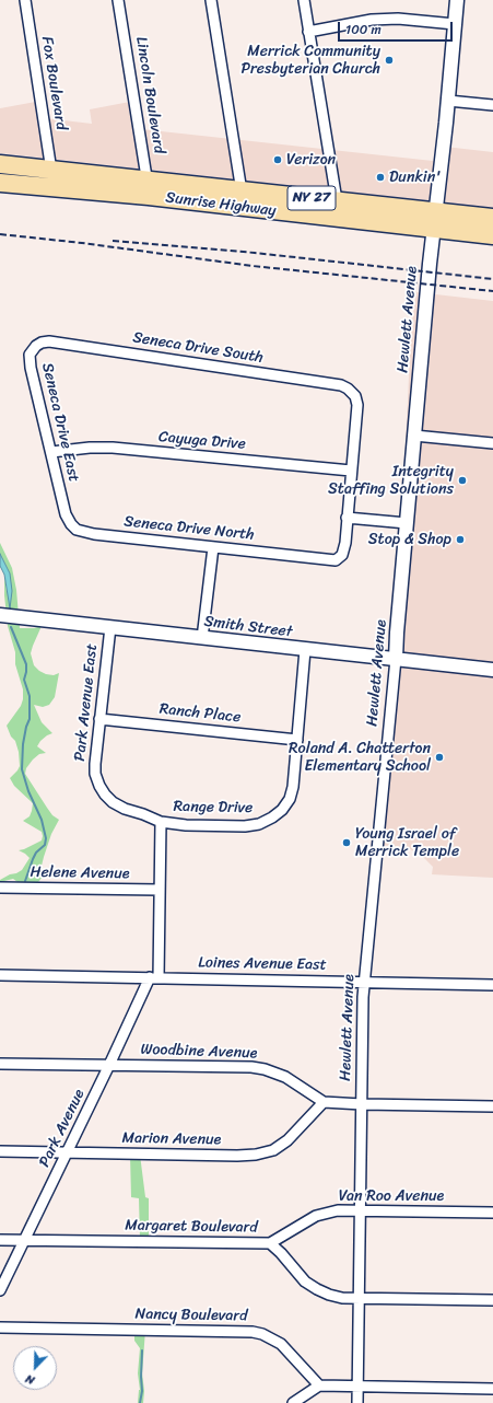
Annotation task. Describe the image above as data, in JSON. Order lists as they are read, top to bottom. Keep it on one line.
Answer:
{"streets":{"highway":["NY 27","Sunrise Highway"],"street":["Fox Boulevard","Lincoln Boulevard","Hewlett Avenue","Seneca Drive South","Seneca Drive East","Cayuga Drive","Seneca Drive North","Smith Street","Park Avenue East","Ranch Place","Range Drive","Helene Avenue","Loines Avenue East","Woodbine Avenue","Park Avenue","Marion Avenue","Van Roo Avenue","Margaret Boulevard","Nancy Boulevard"]},"crossings":[["Fox Boulevard","Sunrise Highway"],["Lincoln Boulevard","Sunrise Highway"],["Sunrise Highway","Hewlett Avenue"],["Hewlett Avenue","Smith Street"],["Hewlett Avenue","Loines Avenue East"],["Hewlett Avenue","Van Roo Avenue"],["Hewlett Avenue","Margaret Boulevard"],["Seneca Drive South","Seneca Drive East"],["Seneca Drive South","Seneca Drive North"],["Seneca Drive East","Cayuga Drive"],["Seneca Drive East","Seneca Drive North"],["Cayuga Drive","Seneca Drive North"],["Smith Street","Park Avenue East"],["Smith Street","Range Drive"],["Park Avenue East","Ranch Place"],["Park Avenue East","Range Drive"],["Park Avenue East","Park Avenue"],["Ranch Place","Range Drive"],["Range Drive","Park Avenue"],["Helene Avenue","Park Avenue"],["Loines Avenue East","Park Avenue"],["Woodbine Avenue","Park Avenue"],["Woodbine Avenue","Marion Avenue"],["Park Avenue","Marion Avenue"],["Park Avenue","Margaret Boulevard"],["Van Roo Avenue","Margaret Boulevard"]],"places":["Merrick Community Presbyterian Church","Verizon","Dunkin'","Integrity Staffing Solutions","Stop & Shop","Roland A. Chatterton Elementary School","Young Israel of Merrick Temple"],"scale_bar":"100 m","north":"bottom left"}
